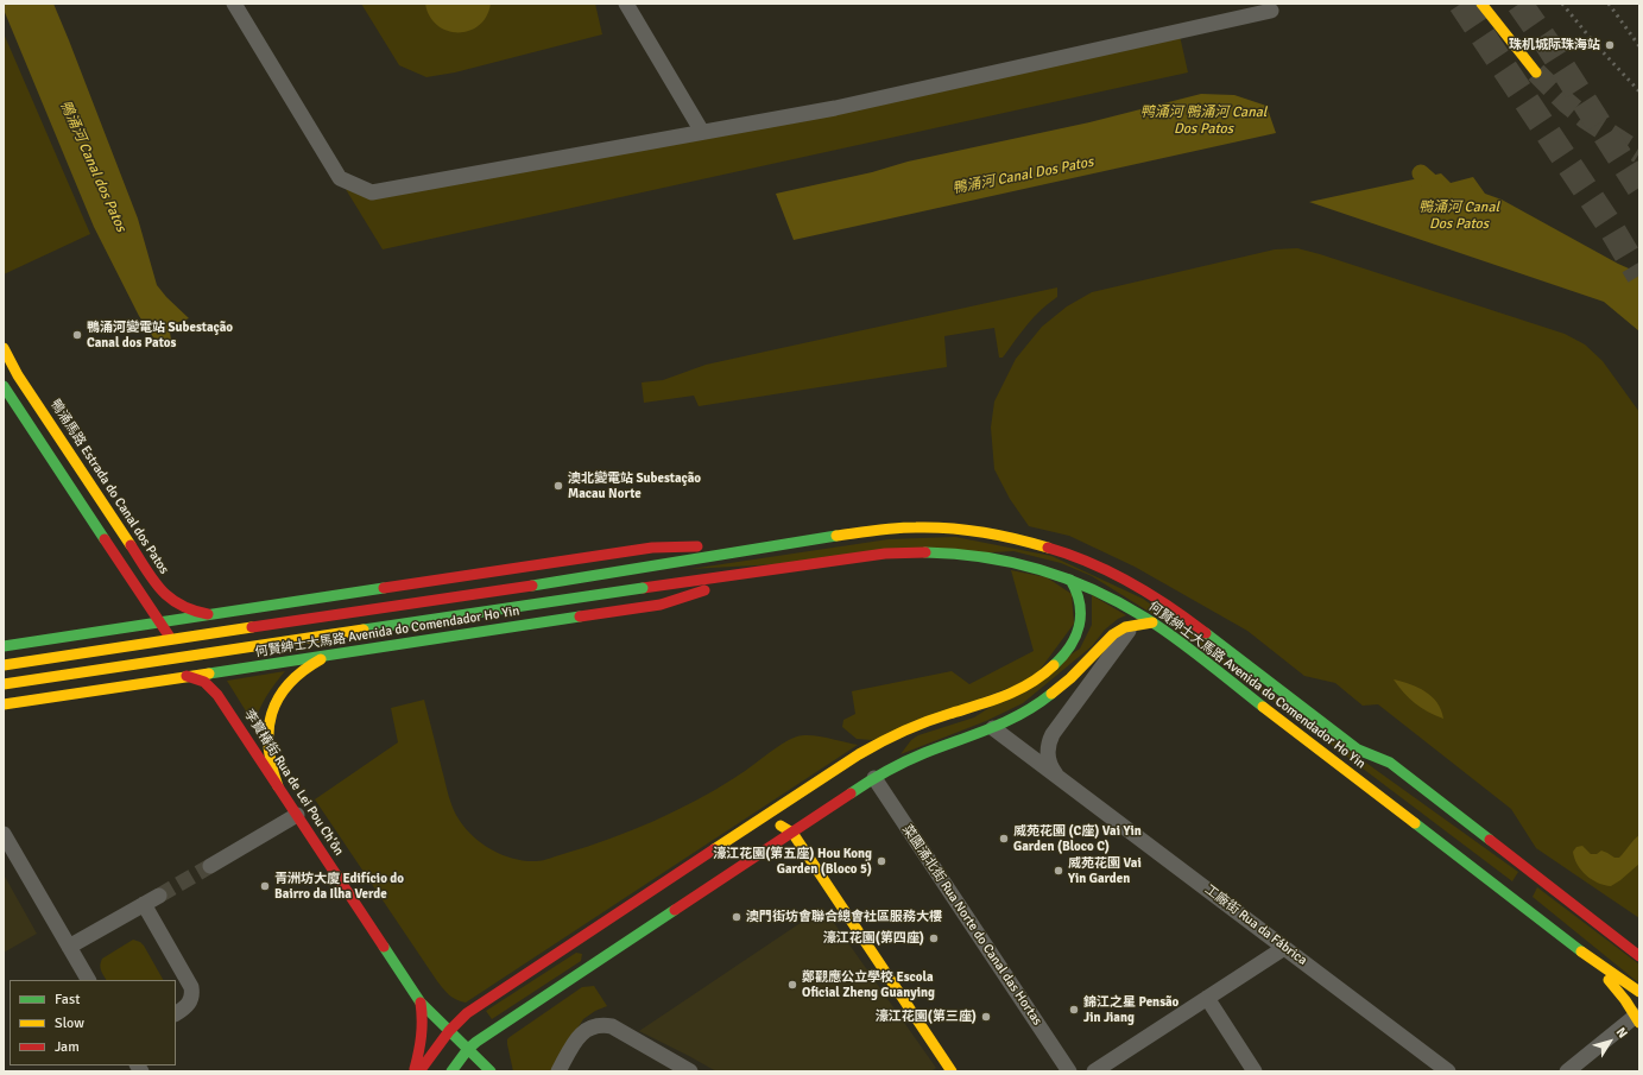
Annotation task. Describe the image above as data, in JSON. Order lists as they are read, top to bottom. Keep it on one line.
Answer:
{"streets":{"main road":["鴨涌馬路 Estrada do Canal dos Patos","何賢紳士大馬路 Avenida do Comendador Ho Yin","李寶椿街 Rua de Lei Pou Ch'ôn"],"street":["菜園涌北街 Rua Norte do Canal das Hortas","工廠街 Rua da Fábrica"]},"crossings":[["鴨涌馬路 Estrada do Canal dos Patos","何賢紳士大馬路 Avenida do Comendador Ho Yin"],["何賢紳士大馬路 Avenida do Comendador Ho Yin","李寶椿街 Rua de Lei Pou Ch'ôn"]],"water":["鸭涌河 鴨涌河 Canal Dos Patos","鴨涌河 Canal dos Patos","鴨涌河 Canal Dos Patos"],"places":["珠机城际珠海站","鴨涌河變電站 Subestação Canal dos Patos","澳北變電站 Subestação Macau Norte","威苑花園 (C座) Vai Yin Garden (Bloco C)","濠江花園(第五座) Hou Kong Garden (Bloco 5)","威苑花園 Vai Yin Garden","青洲坊大廈 Edifício do Bairro da Ilha Verde","澳門街坊會聯合總會社區服務大樓","濠江花園(第四座)","鄭觀應公立學校 Escola Oficial Zheng Guanying","錦江之星 Pensão Jin Jiang","濠江花園(第三座)"],"legend":["Fast","Slow","Jam"],"north":"top right"}
